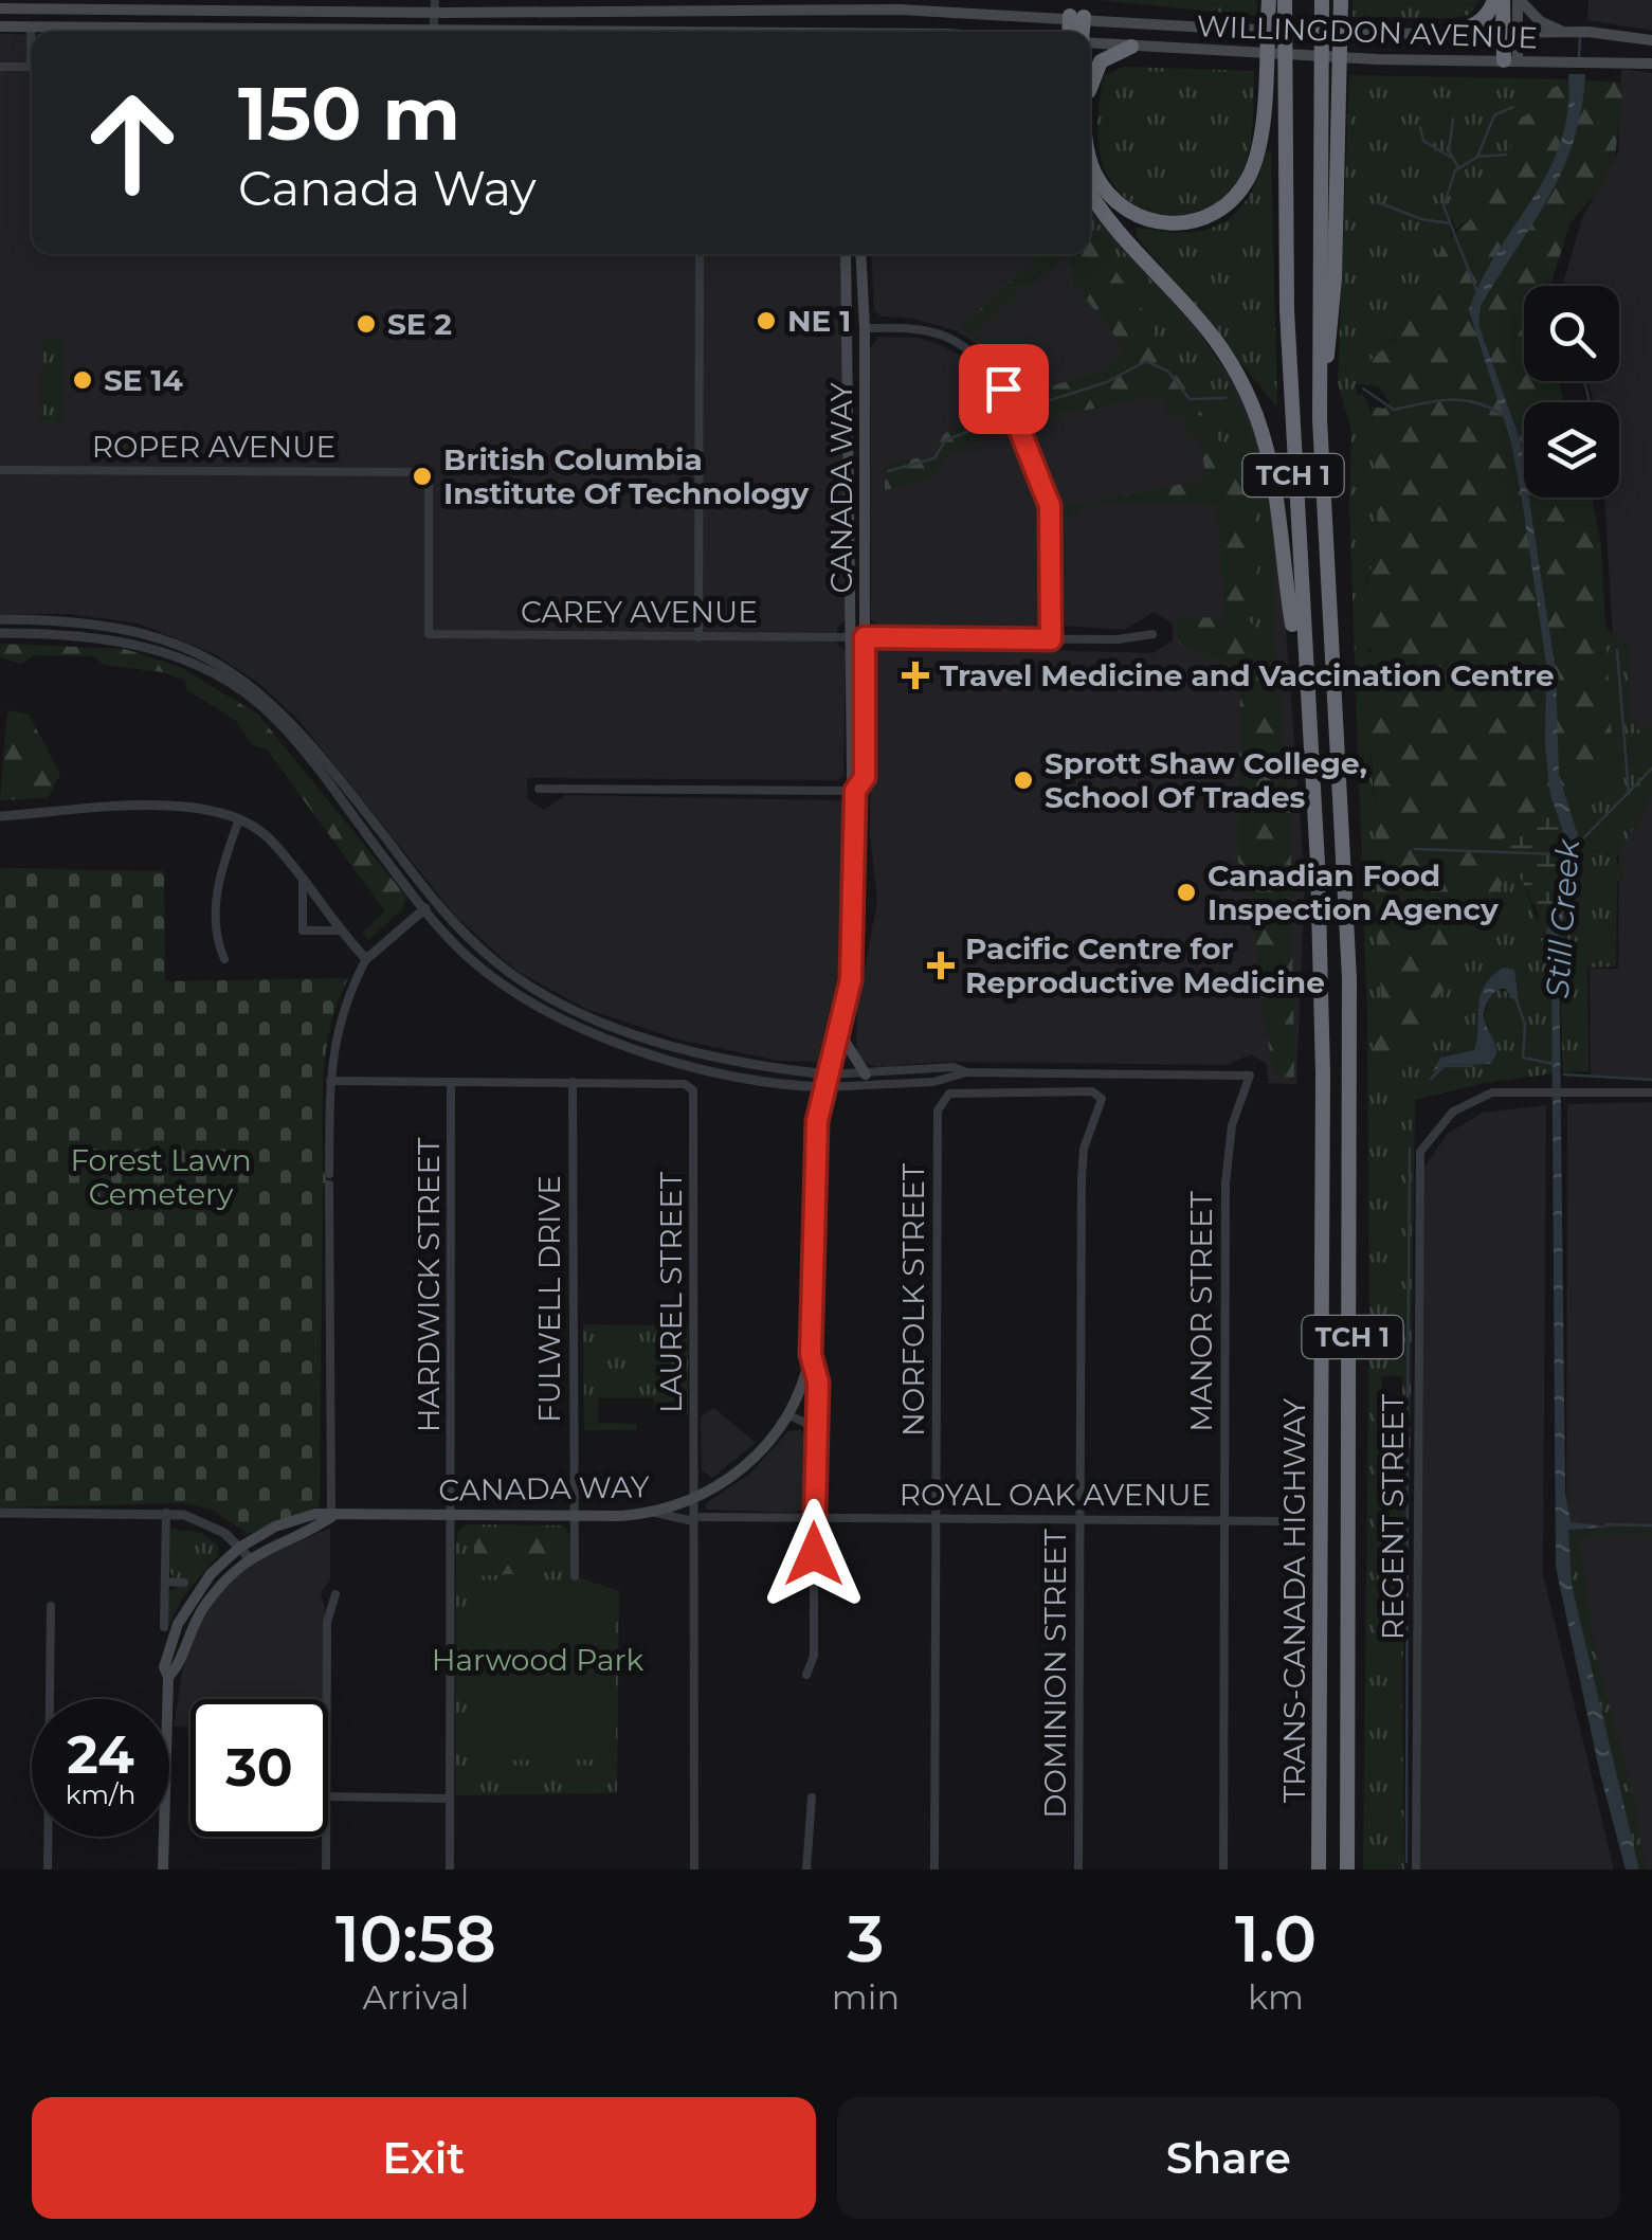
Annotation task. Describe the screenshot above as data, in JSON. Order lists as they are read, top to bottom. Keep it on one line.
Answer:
{"streets":{"highway":["TCH 1","TRANS-CANADA HIGHWAY"],"main road":["WILLINGDON AVENUE","CANADA WAY"],"street":["ROPER AVENUE","CAREY AVENUE","HARDWICK STREET","LAUREL STREET","FULWELL DRIVE","NORFOLK STREET","MANOR STREET","ROYAL OAK AVENUE","REGENT STREET","DOMINION STREET"]},"crossings":[["ROPER AVENUE","CAREY AVENUE"],["CANADA WAY","CAREY AVENUE"],["CANADA WAY","HARDWICK STREET"],["CANADA WAY","LAUREL STREET"],["CANADA WAY","FULWELL DRIVE"],["CANADA WAY","ROYAL OAK AVENUE"],["LAUREL STREET","FULWELL DRIVE"],["LAUREL STREET","ROYAL OAK AVENUE"],["NORFOLK STREET","ROYAL OAK AVENUE"],["NORFOLK STREET","DOMINION STREET"],["MANOR STREET","ROYAL OAK AVENUE"],["ROYAL OAK AVENUE","DOMINION STREET"]],"water":["Still Creek"],"parks":["Forest Lawn Cemetery","Harwood Park"],"places":{"other":["NE 1","SE 2","SE 14","British Columbia Institute Of Technology","Sprott Shaw College, School Of Trades","Canadian Food Inspection Agency"],"health":["Travel Medicine and Vaccination Centre","Pacific Centre for Reproductive Medicine"]},"page":{"turn":["150 m","Canada Way"],"speed":"24 km/h","limit":"30","eta":["10:58","Arrival","3","min","1.0","km"],"buttons":["Exit","Share"]}}
